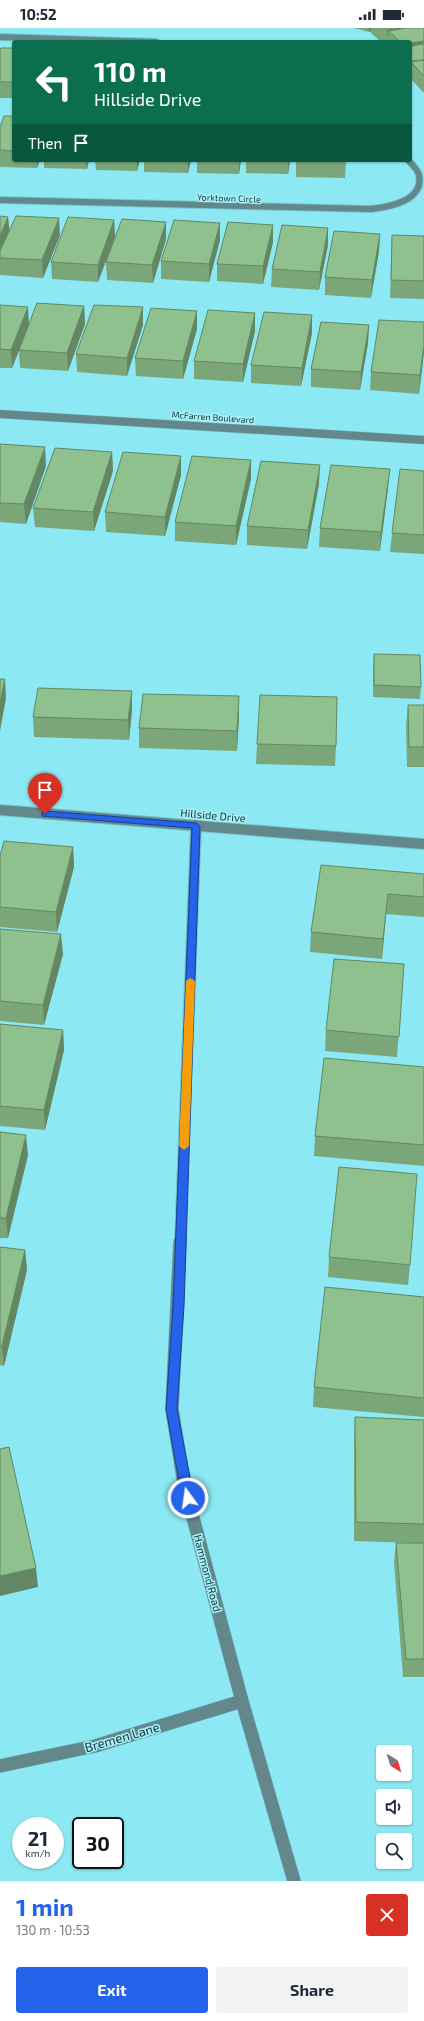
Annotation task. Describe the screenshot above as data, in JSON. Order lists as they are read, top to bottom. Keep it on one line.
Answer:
{"streets":{"street":["Yorktown Circle","McFarren Boulevard","Hillside Drive","Hammond Road","Bremen Lane"]},"crossings":[["Hillside Drive","Hammond Road"],["Hammond Road","Bremen Lane"]],"north":"bottom right","page":{"status":"10:52","turn":["110 m","Hillside Drive"],"then":"Then","speed":"21 km/h","limit":"30","heading":["1 min","130 m · 10:53"],"buttons":["Exit","Share"]}}
